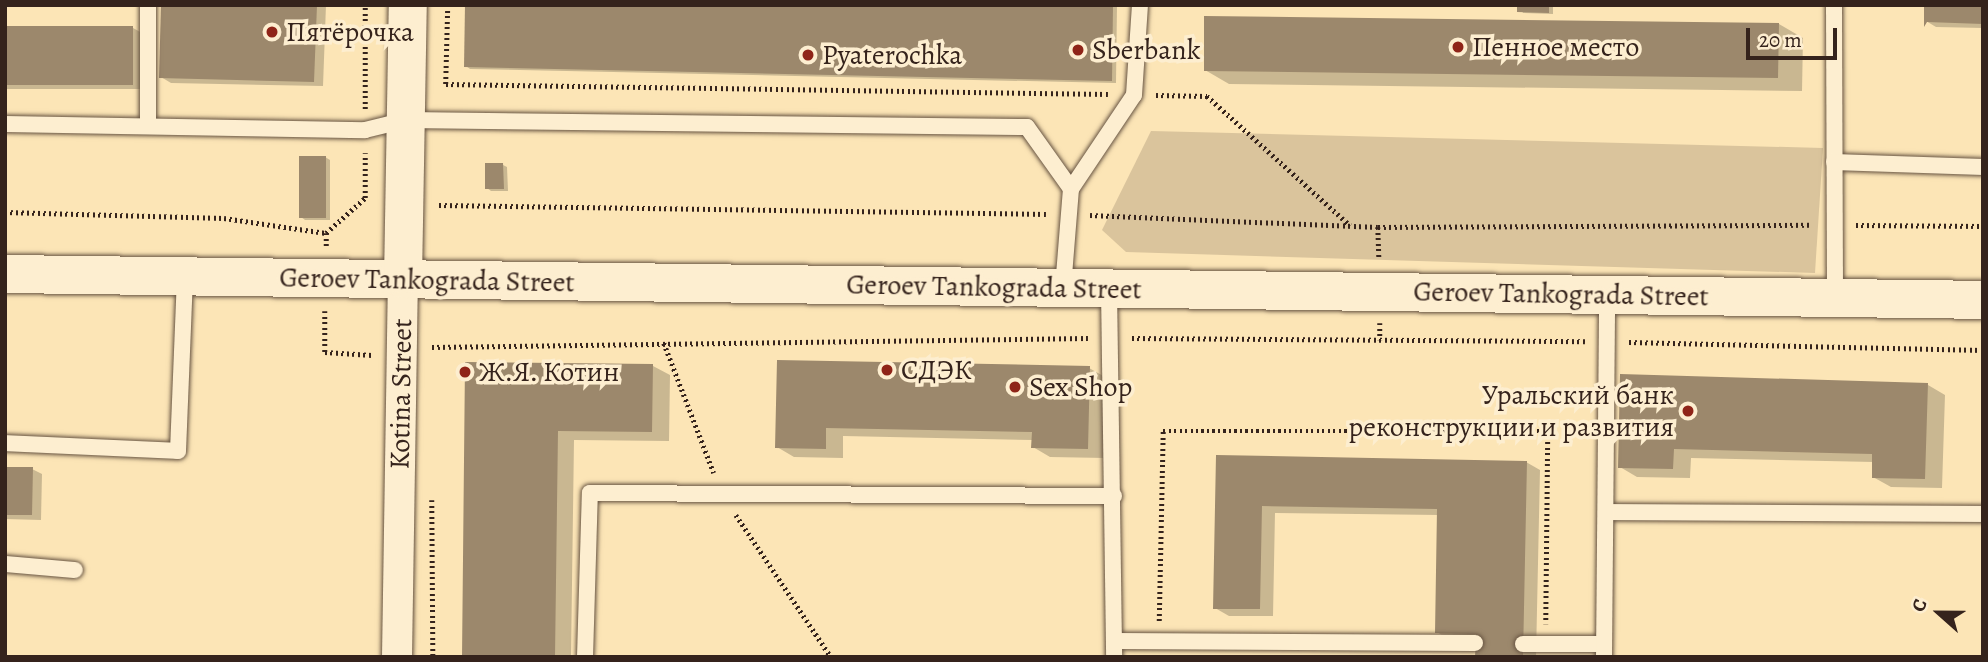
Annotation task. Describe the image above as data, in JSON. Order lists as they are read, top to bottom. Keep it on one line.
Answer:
{"streets":{"main road":["Geroev Tankograda Street","Kotina Street"]},"crossings":[["Geroev Tankograda Street","Kotina Street"]],"places":["Пятёрочка","Пенное место","Sberbank","Pyaterochka","СДЭК","Ж.Я. Котин","Sex Shop","Уральский банк реконструкции и развития"],"scale_bar":"20 m","north":"left"}
